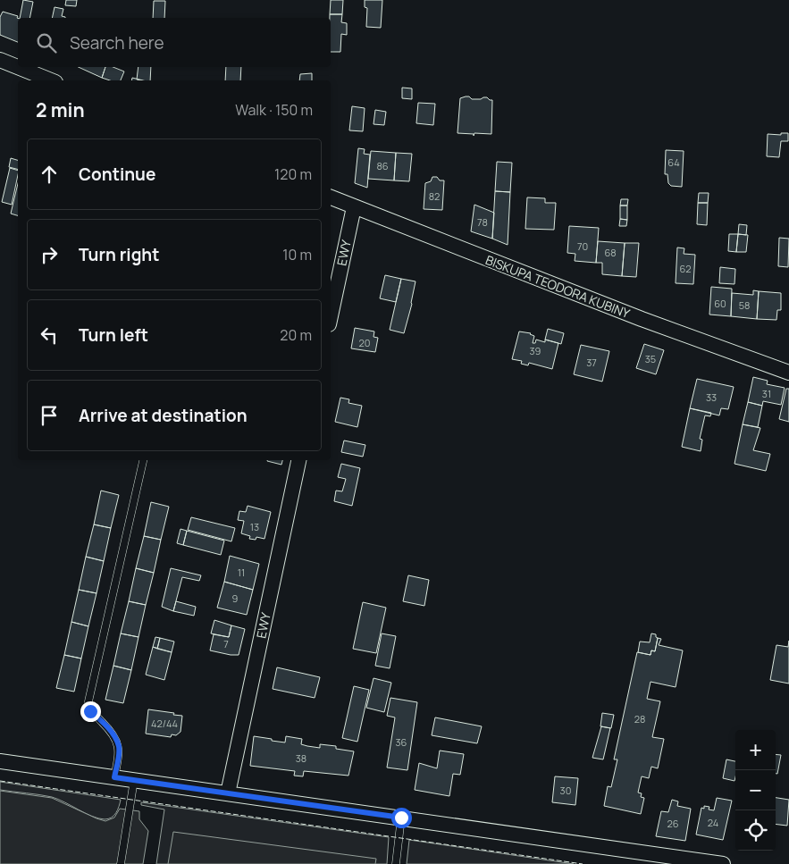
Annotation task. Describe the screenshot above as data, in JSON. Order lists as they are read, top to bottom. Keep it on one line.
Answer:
{"streets":{"street":["EWY","BISKUPA TEODORA KUBINY"]},"crossings":[["EWY","BISKUPA TEODORA KUBINY"]],"house_numbers":["64","86","82","78","70","68","62","60","58","20","39","35","37","31","33","13","11","9","7","28","42/44","36","38","30","24","26"],"page":{"search":"Search here","heading":["2 min","Walk · 150 m"],"list":[["Continue","120 m"],["Turn right","10 m"],["Turn left","20 m"],"Arrive at destination"],"map_buttons":["+","−"]}}
